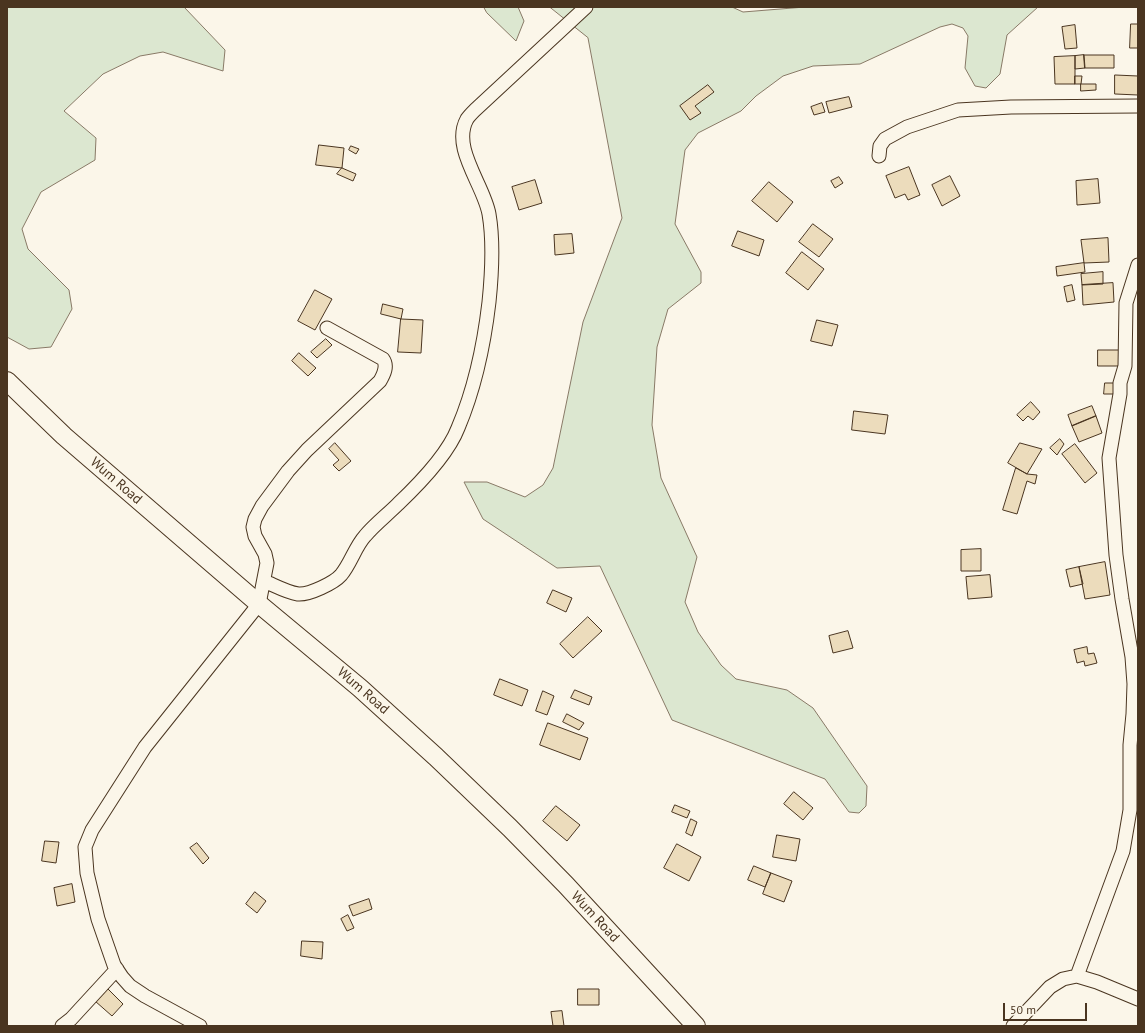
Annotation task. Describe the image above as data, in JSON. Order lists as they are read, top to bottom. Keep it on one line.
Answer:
{"streets":{"highway":["Wum Road"]},"scale_bar":"50 m"}
